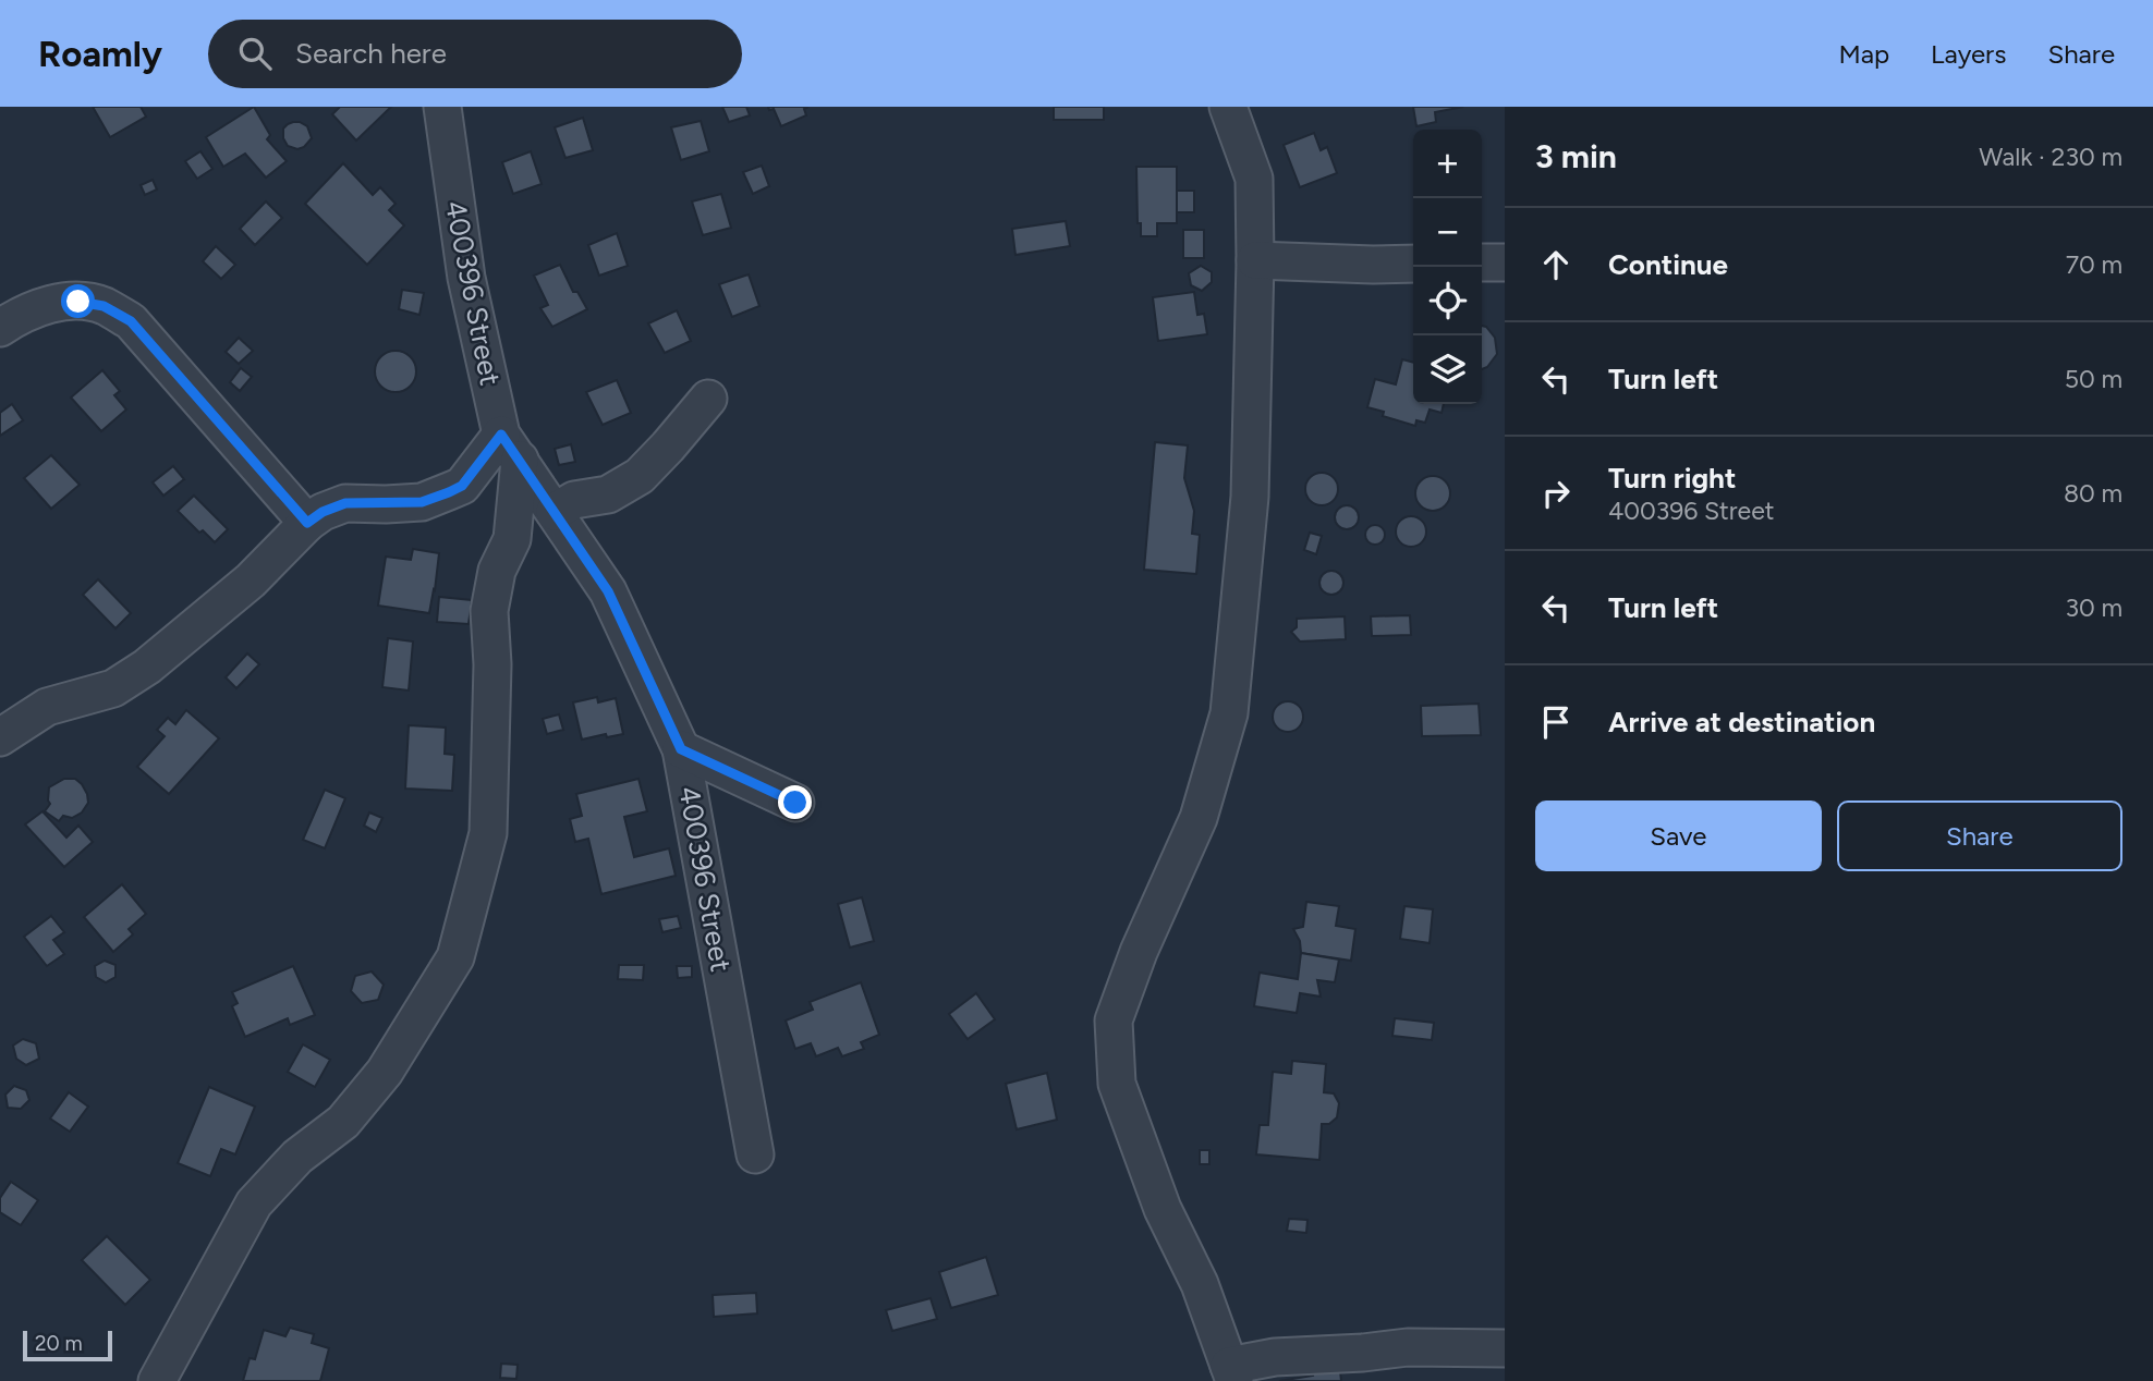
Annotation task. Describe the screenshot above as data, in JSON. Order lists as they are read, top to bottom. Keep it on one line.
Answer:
{"streets":{"street":["400396 Street"]},"scale_bar":"20 m","page":{"header":"Roamly","search":"Search here","nav":["Map","Layers","Share"],"heading":["3 min","Walk · 230 m"],"map_buttons":["+","−"],"list":[["Continue","70 m"],["Turn left","50 m"],["Turn right","400396 Street","80 m"],["Turn left","30 m"],"Arrive at destination"],"buttons":["Save","Share"],"scale":"20 m"}}
